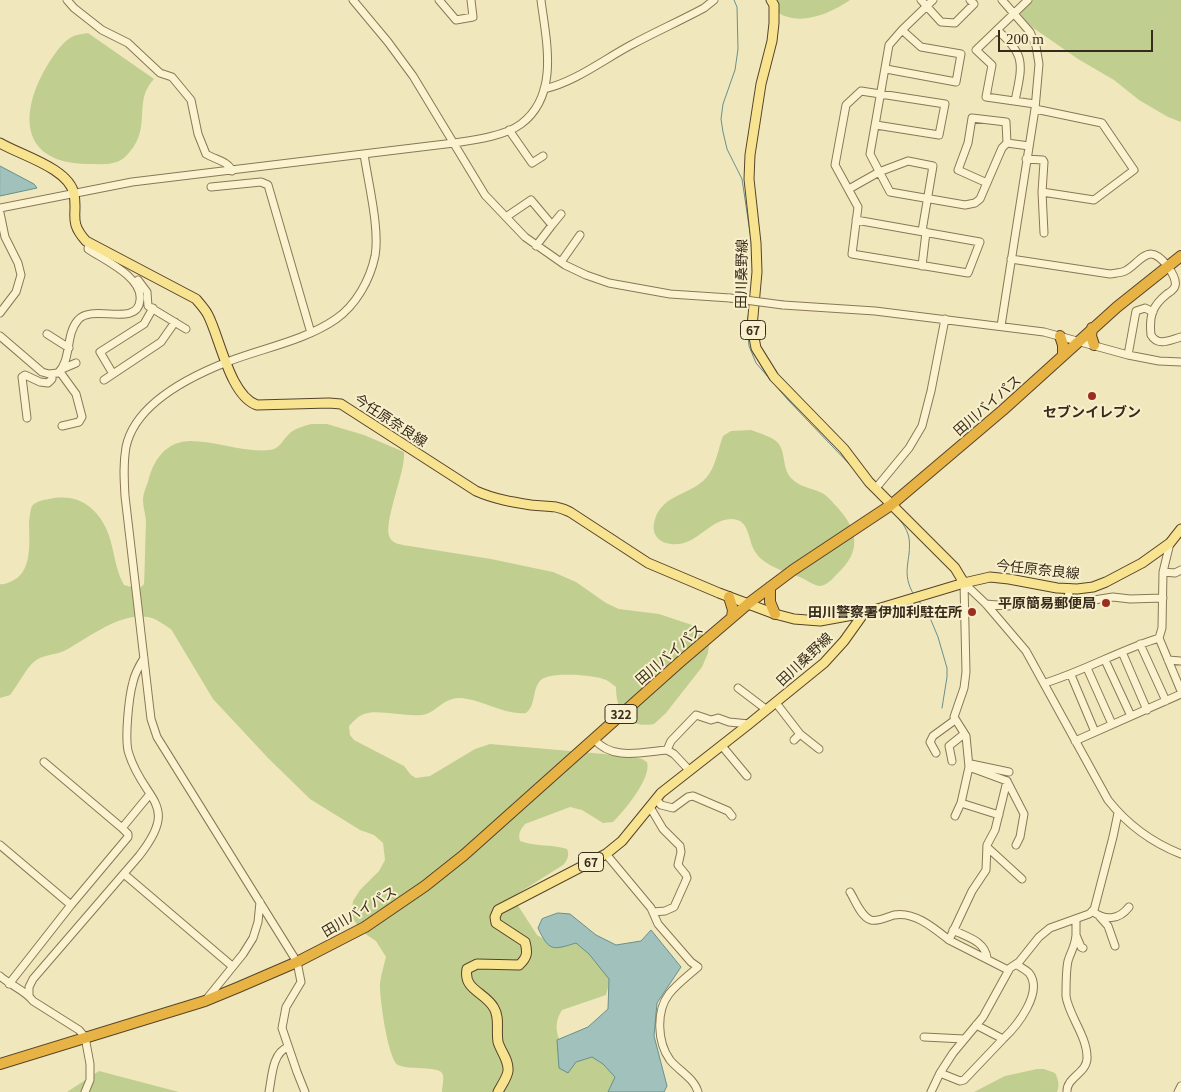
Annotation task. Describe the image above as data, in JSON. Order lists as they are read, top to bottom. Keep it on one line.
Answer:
{"streets":{"highway":["田川バイパス","322"],"main road":["田川桑野線","67","今任原奈良線"]},"crossings":[["田川桑野線","田川バイパス"],["田川桑野線","今任原奈良線"],["田川バイパス","今任原奈良線"]],"places":["セブンイレブン","平原簡易郵便局","田川警察署伊加利駐在所"],"scale_bar":"200 m"}
